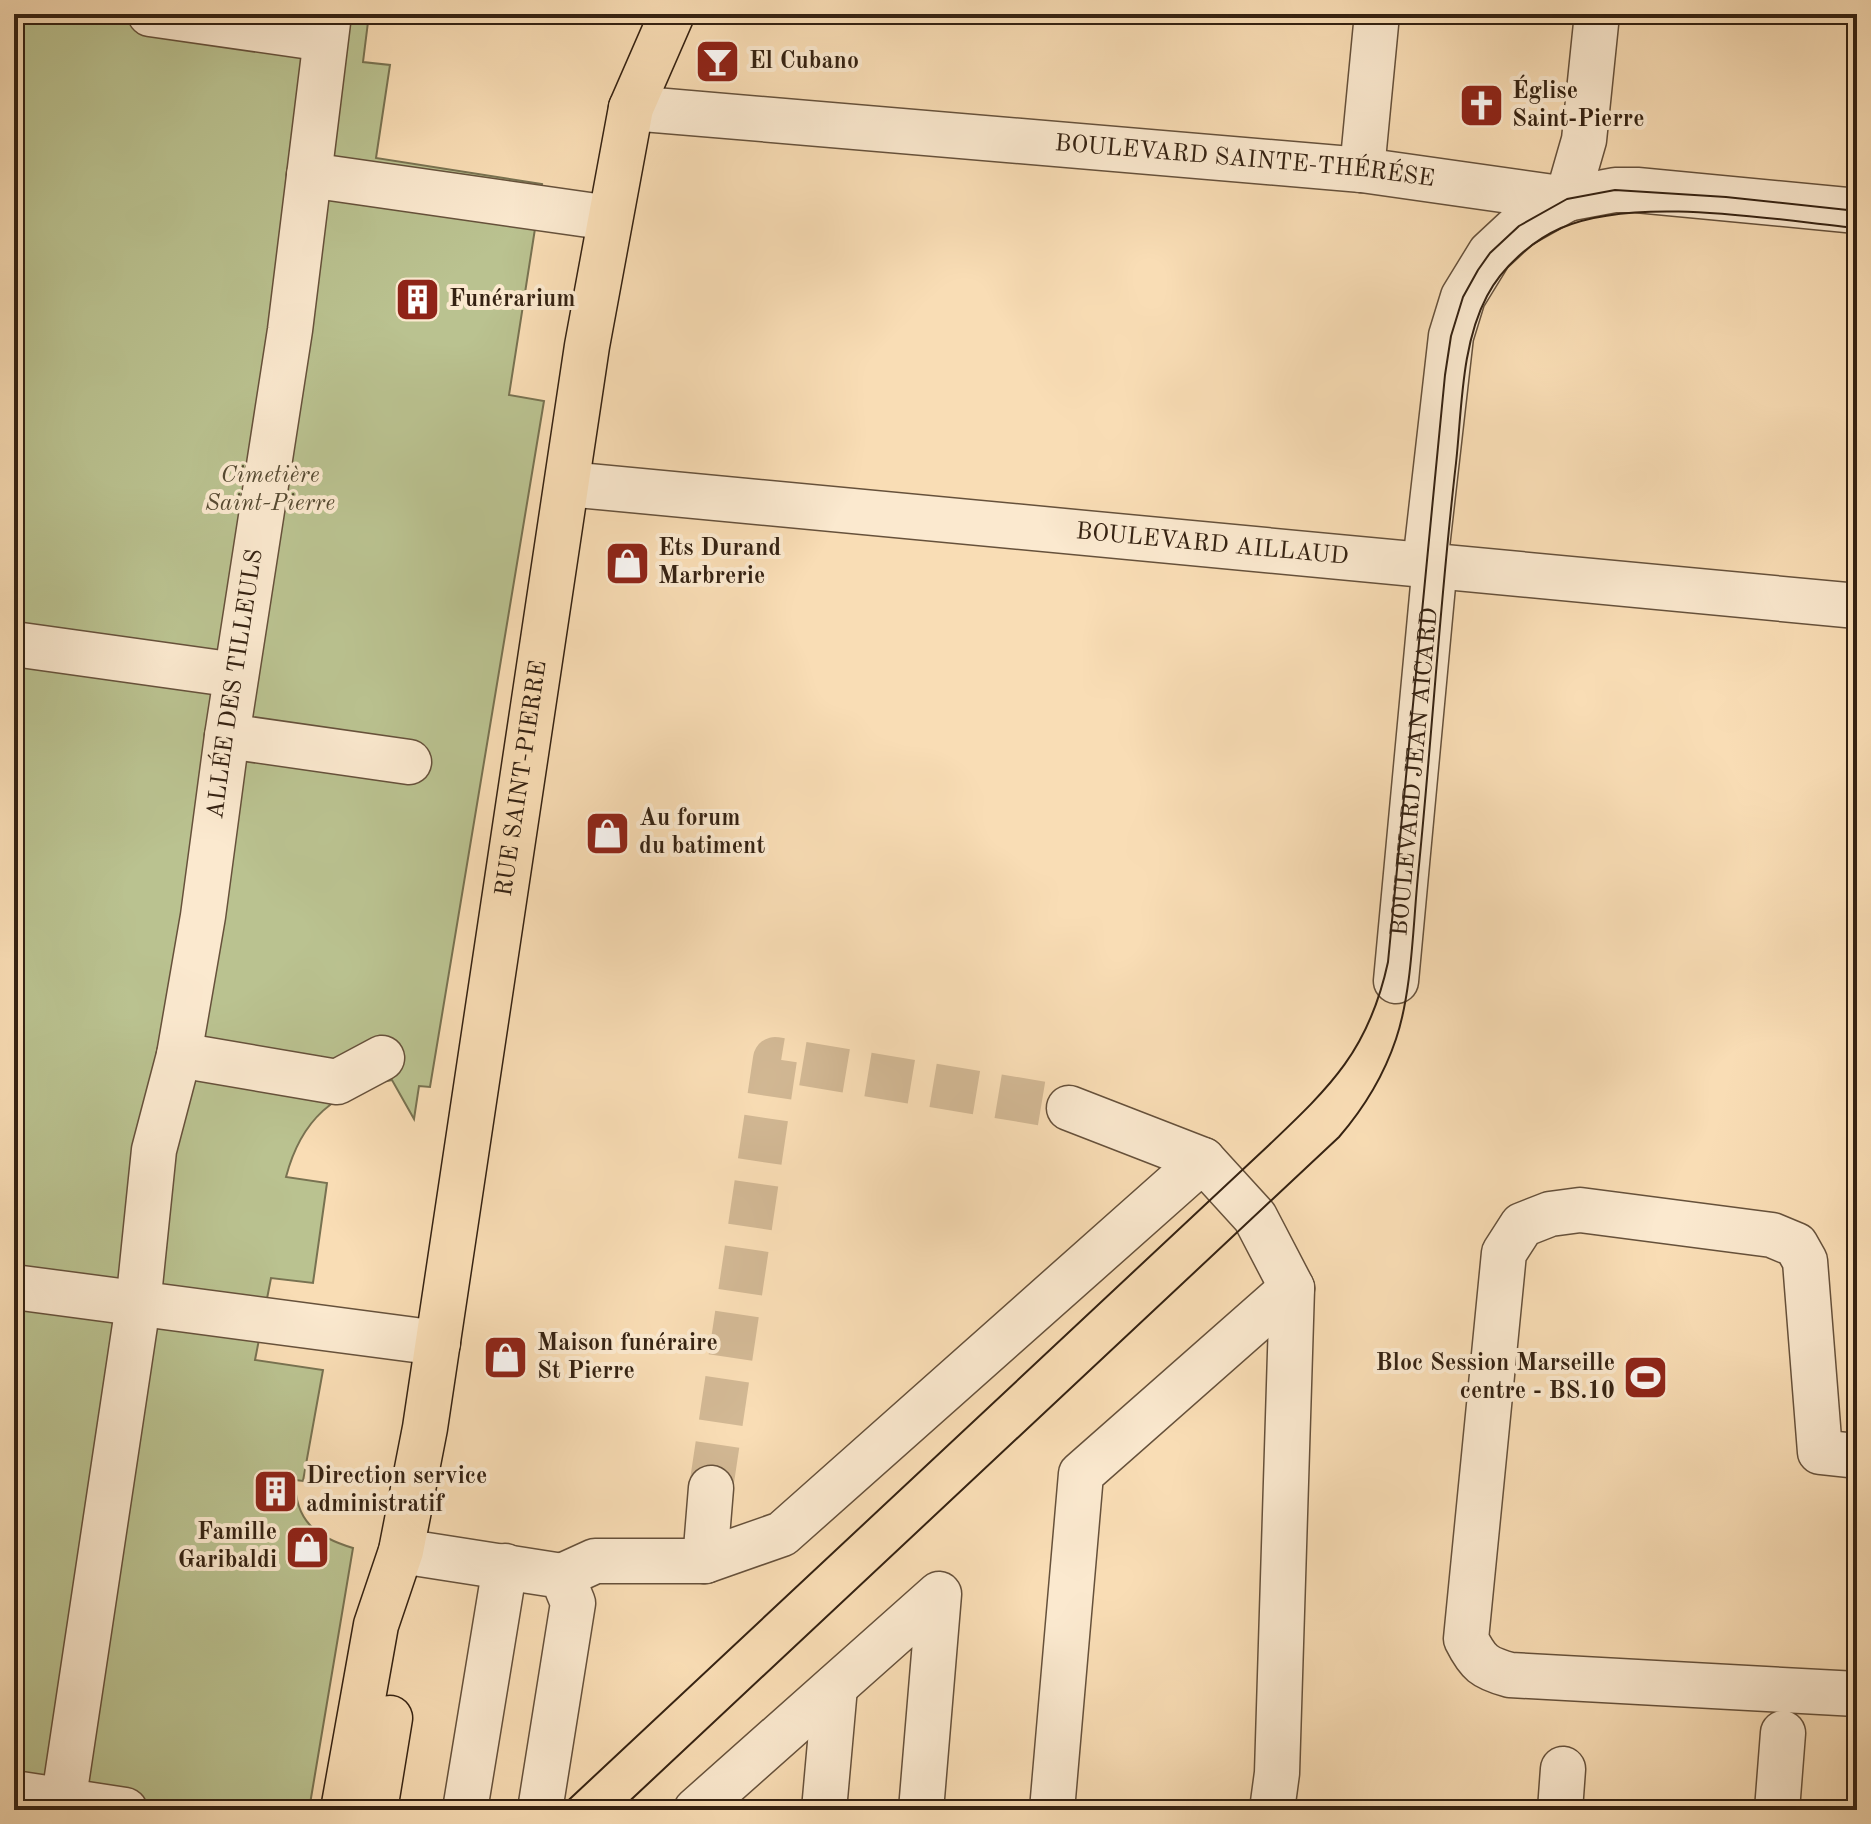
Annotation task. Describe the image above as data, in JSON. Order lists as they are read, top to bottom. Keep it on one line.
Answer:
{"streets":{"main road":["RUE SAINT-PIERRE"],"street":["BOULEVARD SAINTE-THÉRÉSE","BOULEVARD AILLAUD","ALLÉE DES TILLEULS","BOULEVARD JEAN AICARD"]},"crossings":[["BOULEVARD SAINTE-THÉRÉSE","BOULEVARD JEAN AICARD"],["BOULEVARD SAINTE-THÉRÉSE","RUE SAINT-PIERRE"],["BOULEVARD AILLAUD","BOULEVARD JEAN AICARD"],["BOULEVARD AILLAUD","RUE SAINT-PIERRE"]],"parks":["Cimetière Saint-Pierre"],"places":{"bar":["El Cubano"],"church":["Église Saint-Pierre"],"building":["Funérarium","Direction service administratif"],"shop":["Ets Durand Marbrerie","Au forum du batiment","Maison funéraire St Pierre","Famille Garibaldi"],"sports":["Bloc Session Marseille centre - BS.10"]}}
